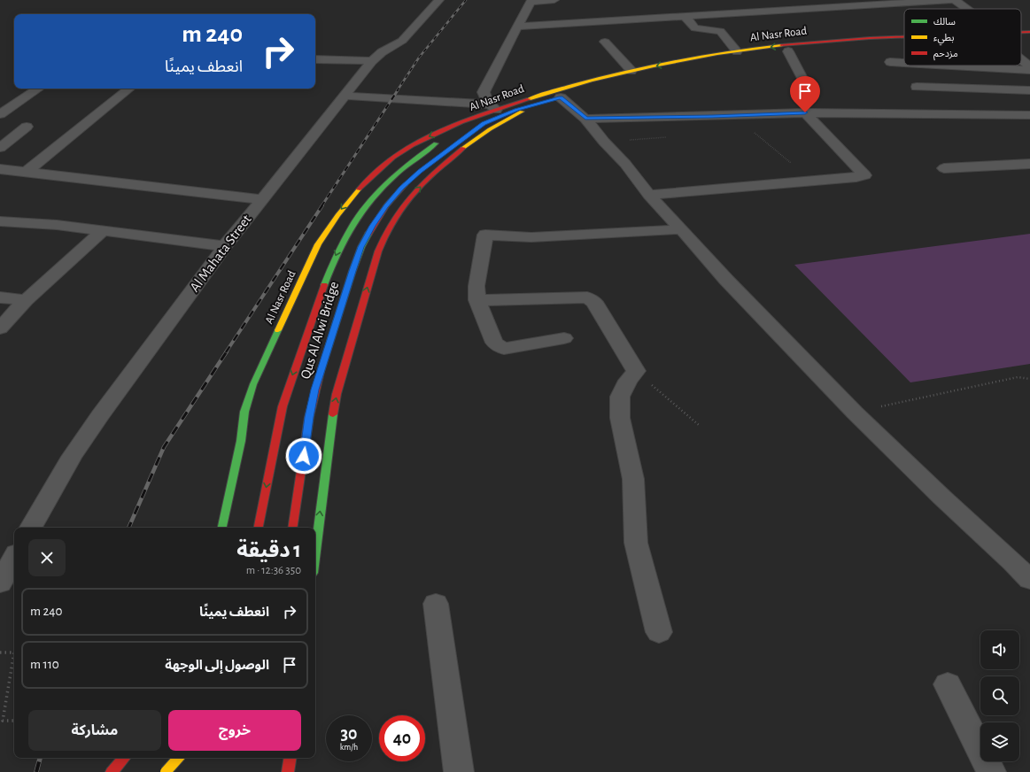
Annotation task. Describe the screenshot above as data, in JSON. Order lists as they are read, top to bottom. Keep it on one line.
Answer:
{"streets":{"street":["Al Nasr Road","Al Mahata Street","Qus Al Alwi Bridge"]},"crossings":[["Al Nasr Road","Qus Al Alwi Bridge"]],"legend":["سالك","بطيء","مزدحم"],"page":{"turn":["240 m","انعطف يمينًا"],"heading":["1 دقيقة","350 m · 12:36"],"list":[{"name":"انعطف يمينًا","value":"240 m"},{"name":"الوصول إلى الوجهة","value":"110 m"}],"buttons":["خروج","مشاركة"],"speed":"30 km/h","limit":"40"}}
